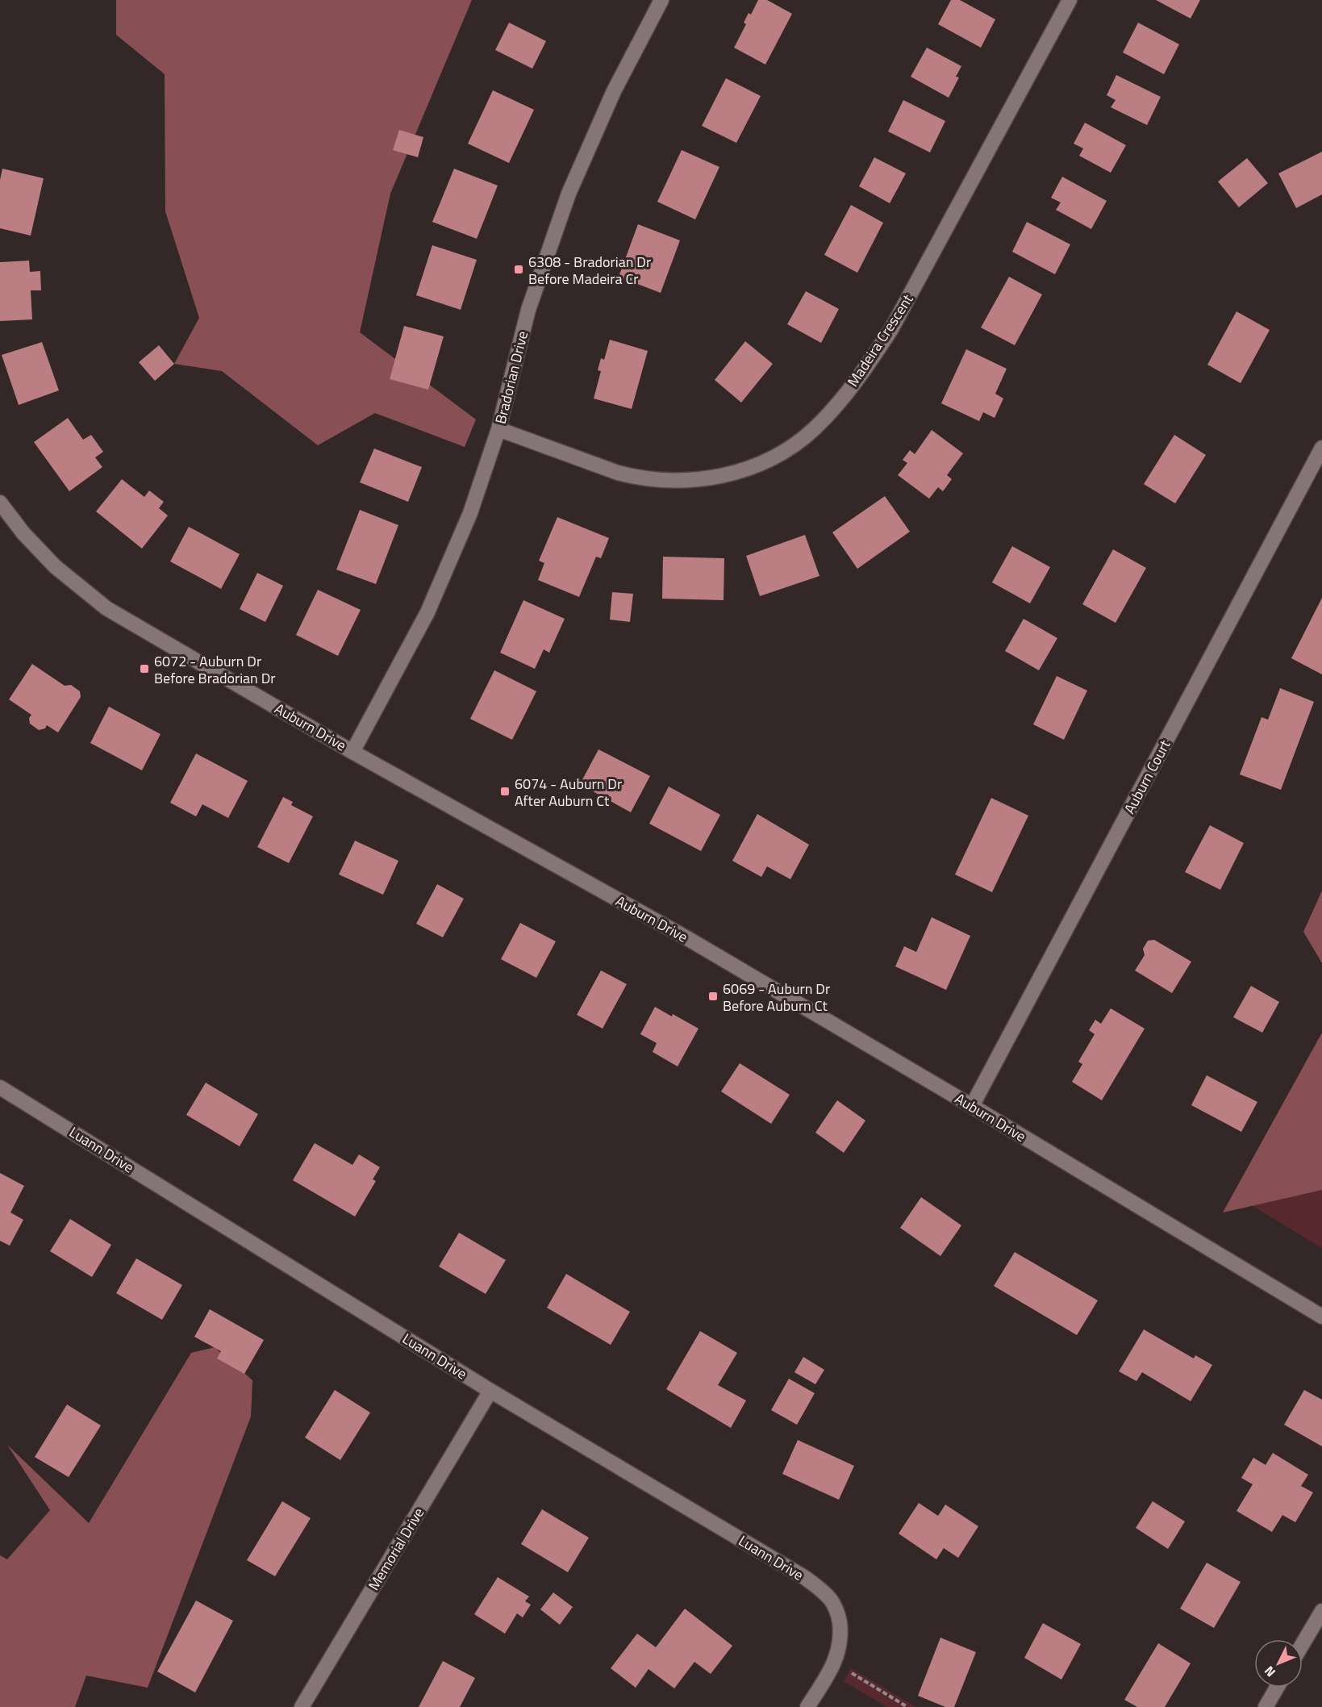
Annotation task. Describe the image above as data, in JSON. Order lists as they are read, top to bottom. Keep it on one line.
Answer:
{"streets":{"street":["Madeira Crescent","Bradorian Drive","Auburn Drive","Auburn Court","Luann Drive","Memorial Drive"]},"crossings":[["Madeira Crescent","Bradorian Drive"],["Bradorian Drive","Auburn Drive"],["Auburn Drive","Auburn Court"],["Luann Drive","Memorial Drive"]],"places":{"transit":["6308 - Bradorian Dr Before Madeira Cr","6072 - Auburn Dr Before Bradorian Dr","6074 - Auburn Dr After Auburn Ct","6069 - Auburn Dr Before Auburn Ct"]},"north":"bottom left"}
